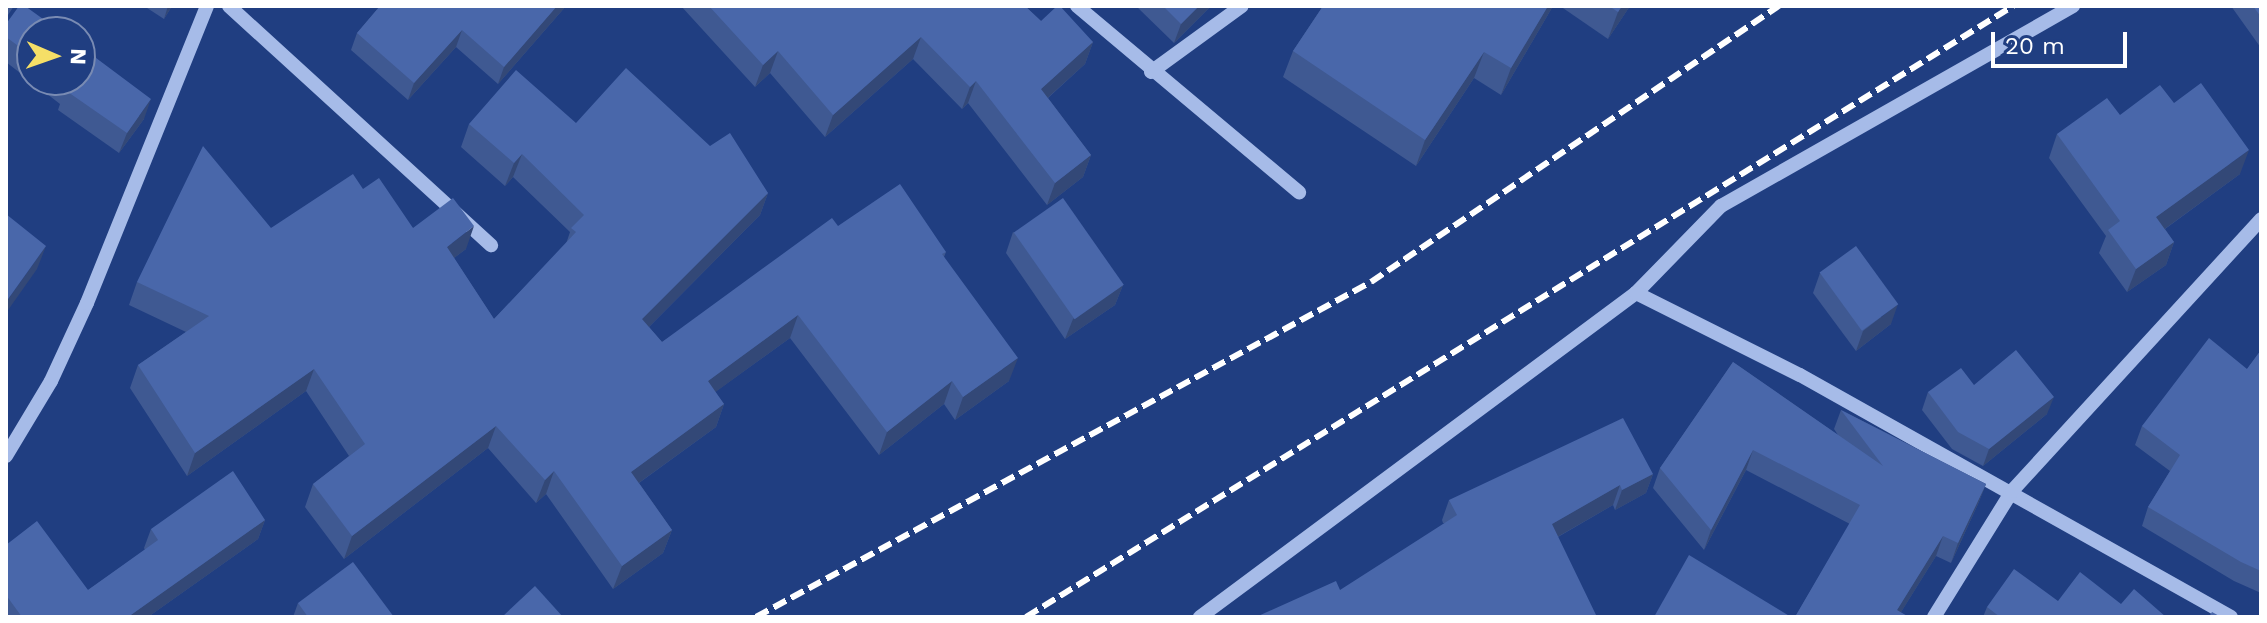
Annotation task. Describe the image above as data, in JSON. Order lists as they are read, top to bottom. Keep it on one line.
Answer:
{"scale_bar":"20 m","north":"right"}
